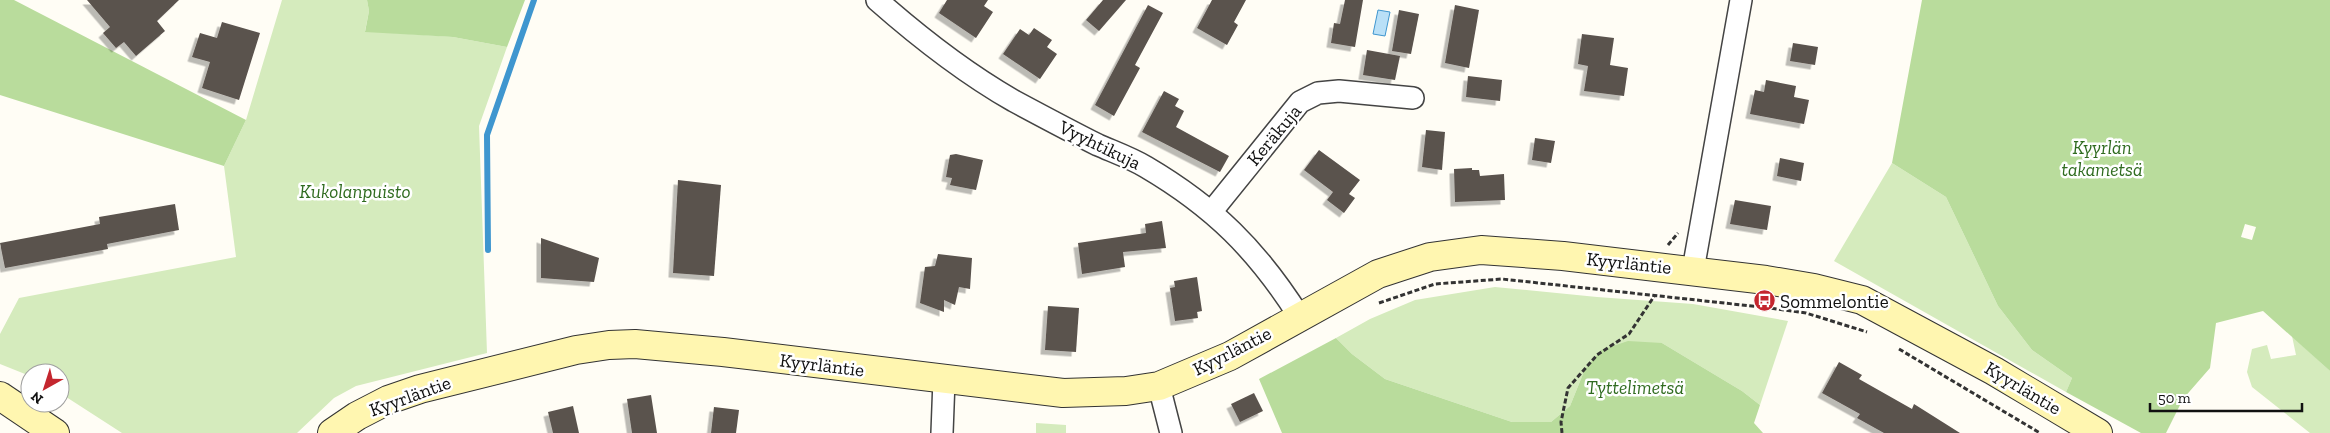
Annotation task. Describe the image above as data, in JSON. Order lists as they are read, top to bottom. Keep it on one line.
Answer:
{"streets":{"street":["Keräkuja","Vyyhtikuja","Kyyrläntie"]},"crossings":[["Keräkuja","Vyyhtikuja"],["Vyyhtikuja","Kyyrläntie"]],"parks":["Kyyrlän takametsä","Kukolanpuisto","Tyttelimetsä"],"places":{"bus stop":["Sommelontie"]},"scale_bar":"50 m","north":"bottom left"}
